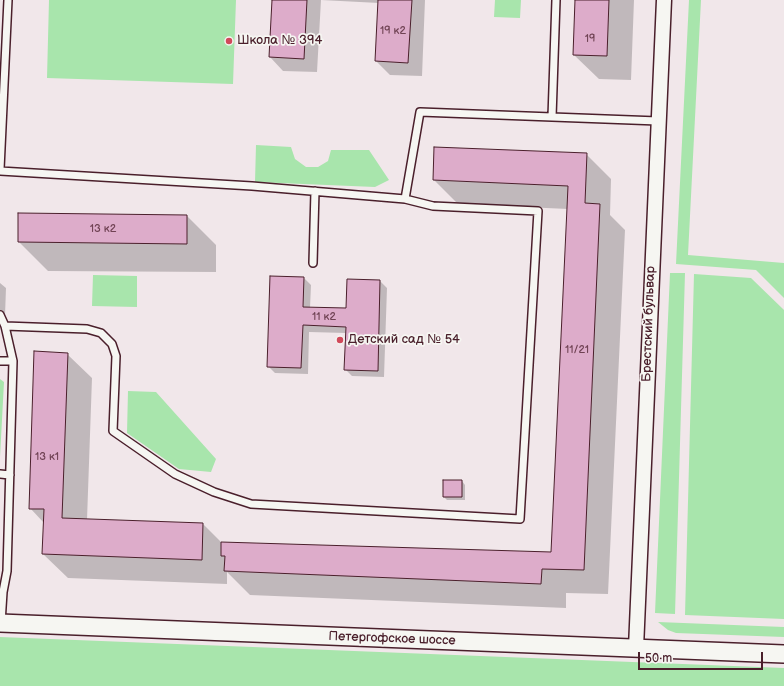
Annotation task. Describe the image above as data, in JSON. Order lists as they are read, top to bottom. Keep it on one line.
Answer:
{"streets":{"street":["Брестский бульвар","Петергофское шоссе"]},"crossings":[["Брестский бульвар","Петергофское шоссе"]],"places":["Школа № 394","Детский сад № 54"],"house_numbers":["19 к2","19","13 к2","11 к2","11/21","13 к1"],"scale_bar":"50 m"}
